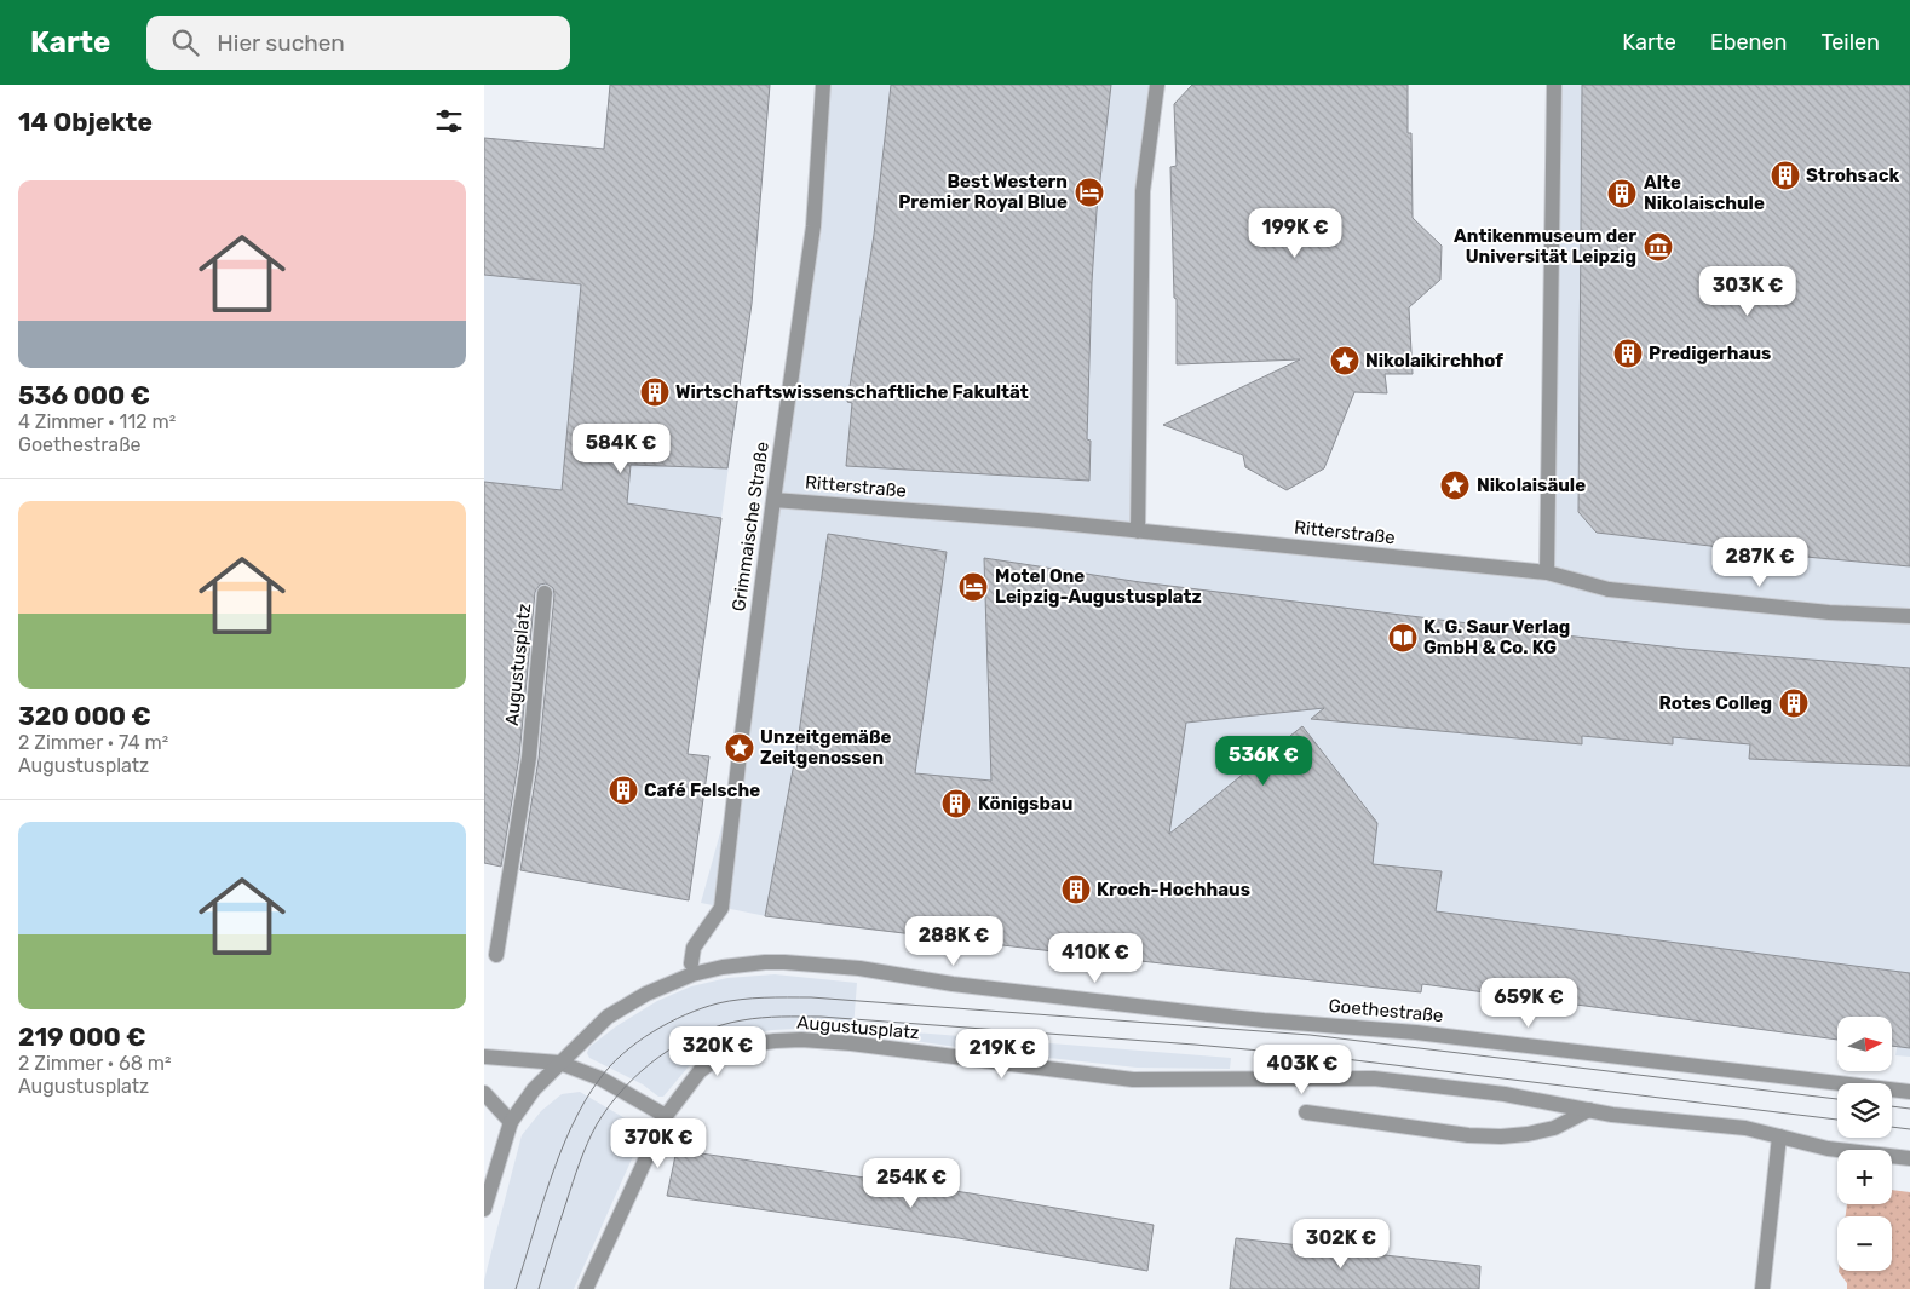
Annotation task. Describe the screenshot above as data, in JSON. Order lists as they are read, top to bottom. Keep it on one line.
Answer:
{"streets":{"street":["Ritterstraße","Grimmaische Straße","Augustusplatz","Goethestraße"]},"crossings":[["Ritterstraße","Grimmaische Straße"]],"places":{"building":["Strohsack","Alte Nikolaischule","Predigerhaus","Wirtschaftswissenschaftliche Fakultät","Rotes Colleg","Café Felsche","Königsbau","Kroch-Hochhaus"],"hotel":["Best Western Premier Royal Blue","Motel One Leipzig-Augustusplatz"],"museum":["Antikenmuseum der Universität Leipzig"],"place":["Nikolaikirchhof","Nikolaisäule","Unzeitgemäße Zeitgenossen"],"library":["K. G. Saur Verlag GmbH & Co. KG"]},"north":"right","page":{"header":"Karte","search":"Hier suchen","nav":["Karte","Ebenen","Teilen"],"heading":"14 Objekte","list":[{"name":"536 000 €","note":"4 Zimmer · 112 m² · Goethestraße"},{"name":"320 000 €","note":"2 Zimmer · 74 m² · Augustusplatz"},{"name":"219 000 €","note":"2 Zimmer · 68 m² · Augustusplatz"}],"price":["199K €","303K €","584K €","287K €","536K €","288K €","410K €","659K €","320K €","219K €","403K €","370K €","254K €","302K €"],"map_buttons":["+","−"]}}
